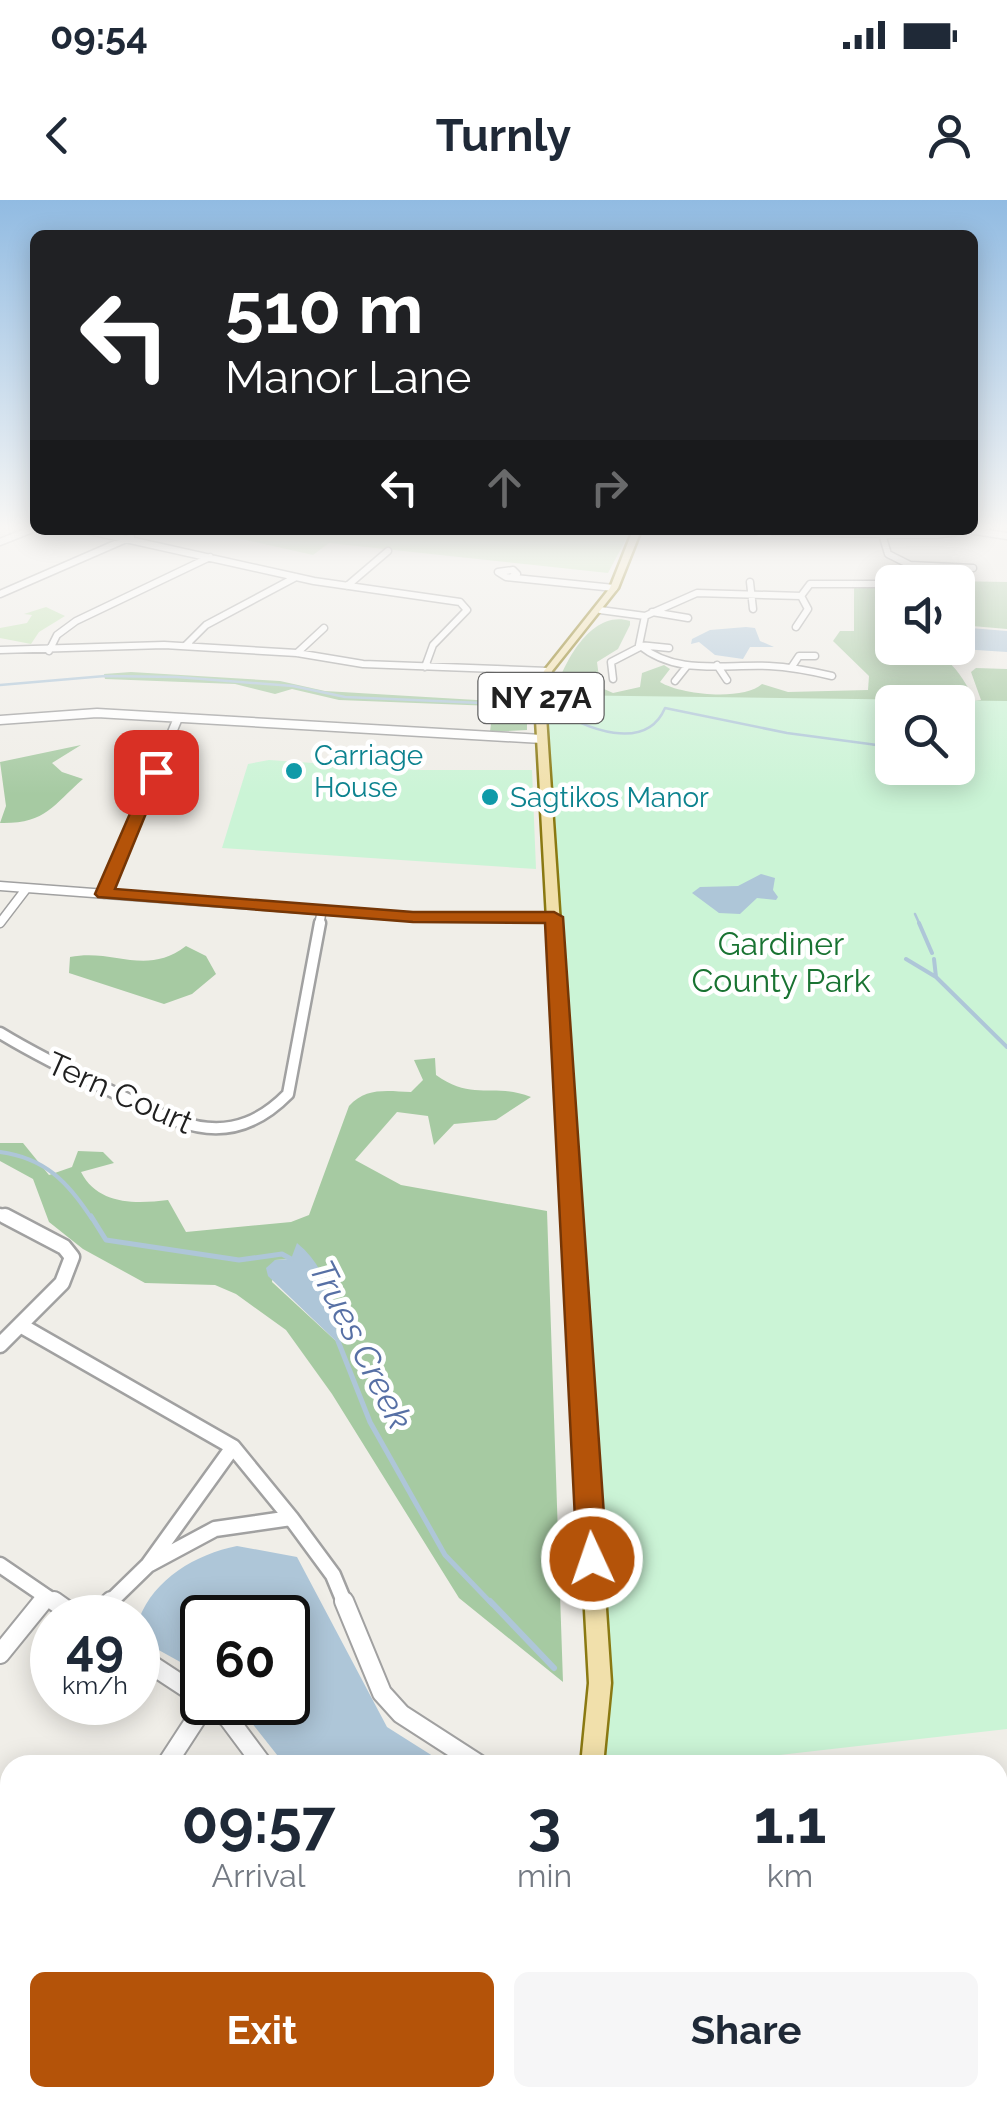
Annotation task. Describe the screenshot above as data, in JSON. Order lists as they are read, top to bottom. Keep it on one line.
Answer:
{"streets":{"main road":["NY 27A"],"street":["Tern Court"]},"water":["Trues Creek"],"parks":["Gardiner County Park"],"places":["Carriage House","Sagtikos Manor"],"page":{"status":"09:54","header":"Turnly","turn":["510 m","Manor Lane"],"speed":"49 km/h","limit":"60","eta":["09:57","Arrival","3","min","1.1","km"],"buttons":["Exit","Share"]}}
